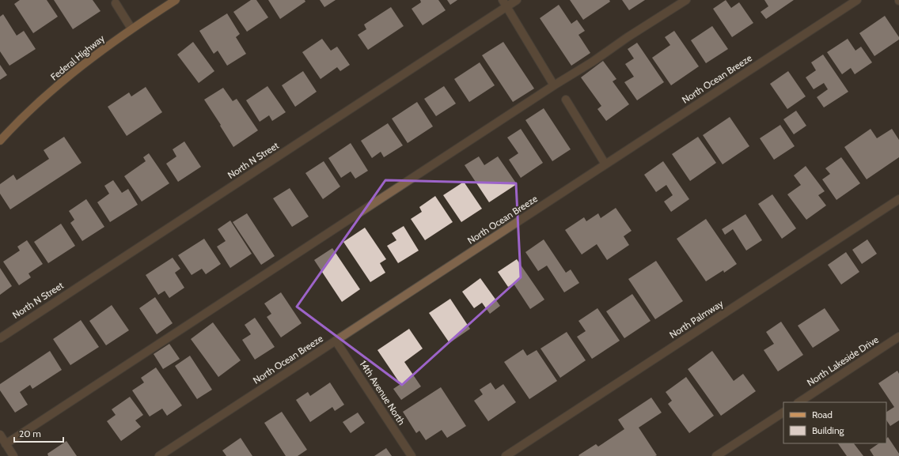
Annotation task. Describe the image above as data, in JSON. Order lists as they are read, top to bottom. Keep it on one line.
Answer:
{"streets":{"main road":["Federal Highway"],"street":["North Ocean Breeze","North N Street","North Palmway","North Lakeside Drive","14th Avenue North"]},"crossings":[["North Ocean Breeze","14th Avenue North"]],"legend":["Road","Building"],"scale_bar":"20 m"}
